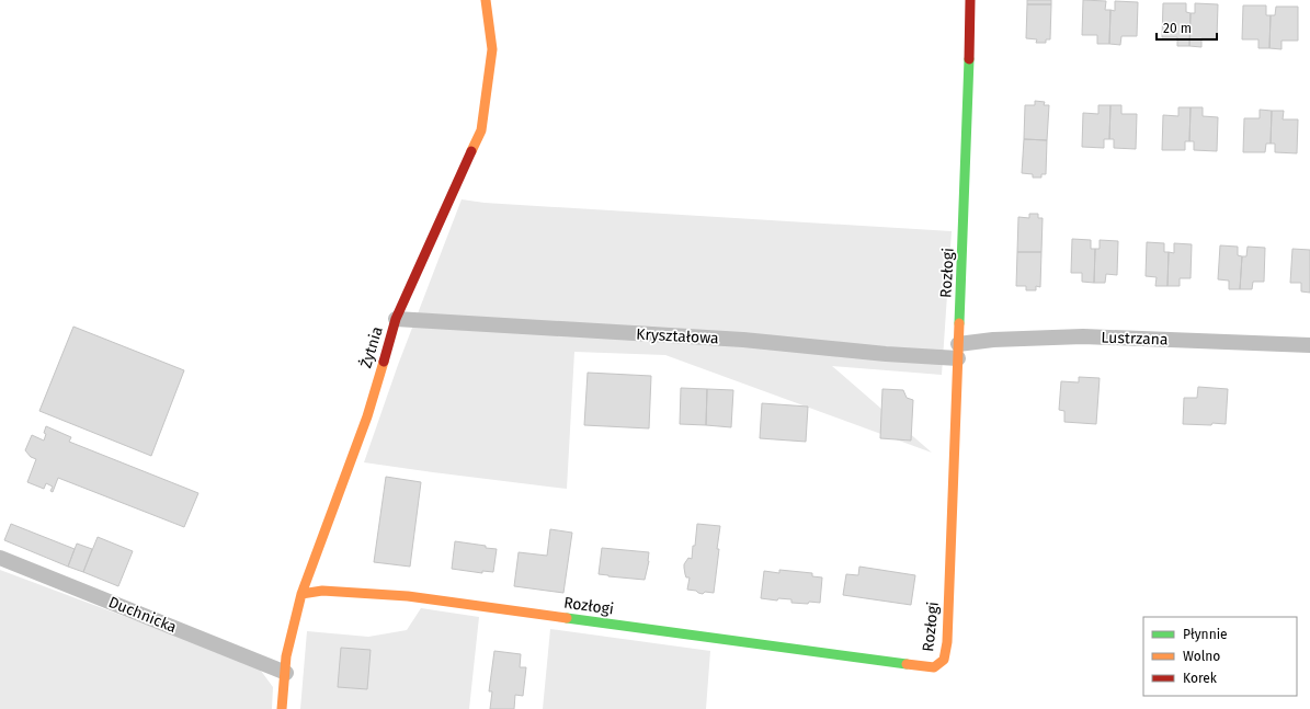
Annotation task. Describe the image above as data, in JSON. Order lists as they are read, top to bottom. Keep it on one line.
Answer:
{"streets":{"street":["Rozłogi","Kryształowa","Lustrzana","Żytnia","Duchnicka"]},"crossings":[["Rozłogi","Kryształowa"],["Rozłogi","Lustrzana"],["Rozłogi","Żytnia"],["Kryształowa","Lustrzana"],["Kryształowa","Żytnia"],["Żytnia","Duchnicka"]],"legend":["Płynnie","Wolno","Korek"],"scale_bar":"20 m"}
